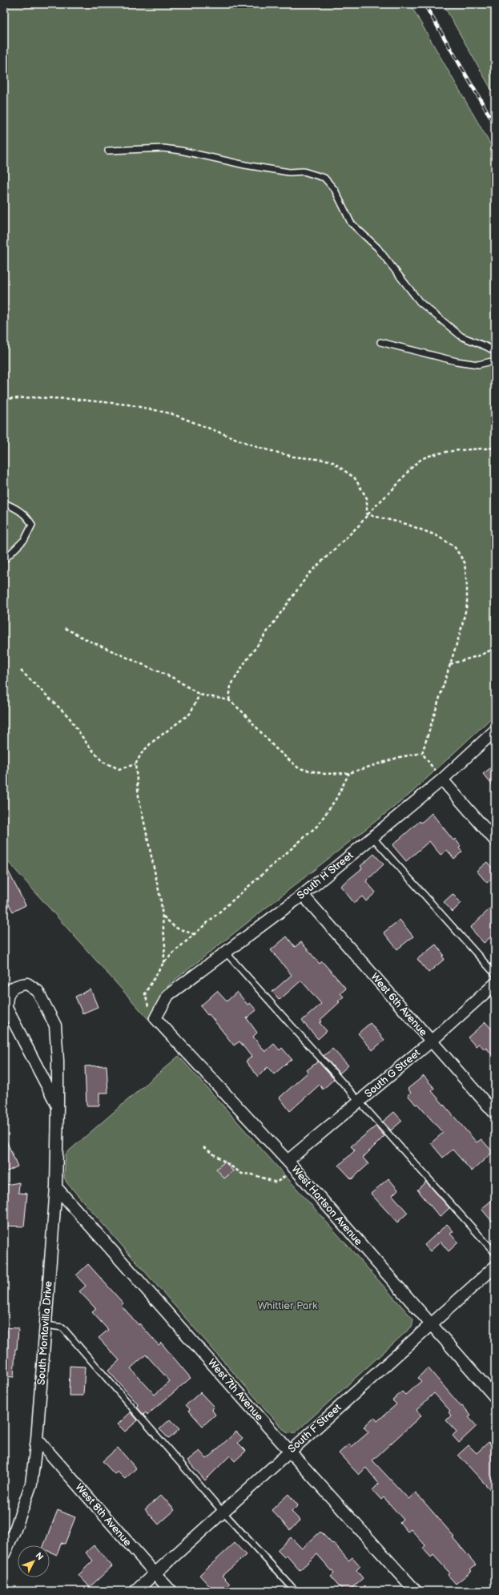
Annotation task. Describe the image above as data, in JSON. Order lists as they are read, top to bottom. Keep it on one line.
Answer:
{"streets":{"street":["South H Street","West 6th Avenue","South G Street","West Hartson Avenue","South Montavilla Drive","West 7th Avenue","South F Street","West 8th Avenue"]},"crossings":[["South H Street","West 6th Avenue"],["South H Street","West Hartson Avenue"],["West 6th Avenue","South G Street"],["South G Street","West Hartson Avenue"],["West Hartson Avenue","South F Street"],["South Montavilla Drive","West 7th Avenue"],["South Montavilla Drive","West 8th Avenue"],["West 7th Avenue","South F Street"],["South F Street","West 8th Avenue"]],"parks":["Whittier Park"],"north":"top right"}
